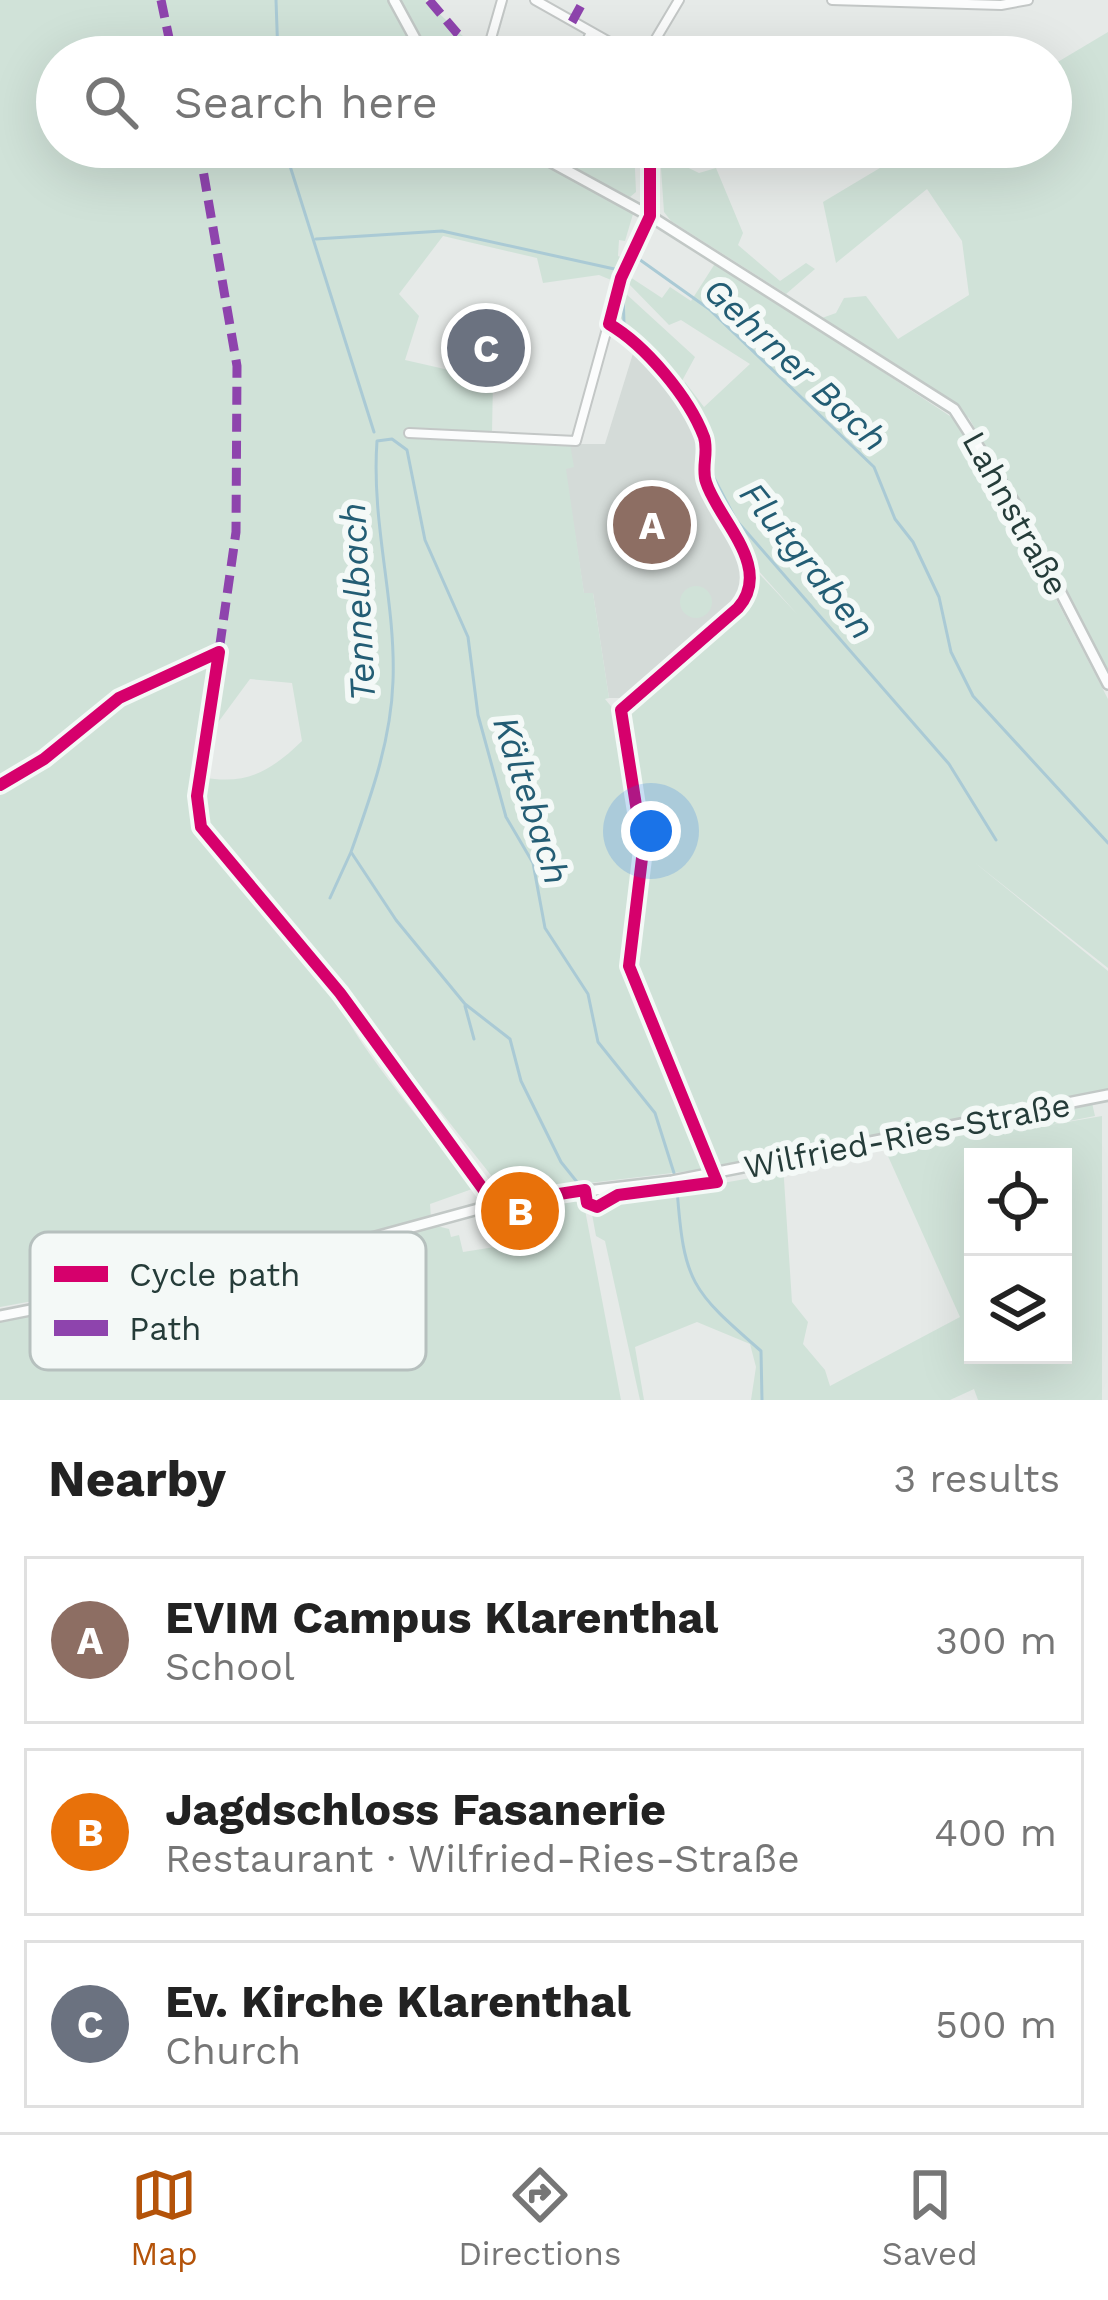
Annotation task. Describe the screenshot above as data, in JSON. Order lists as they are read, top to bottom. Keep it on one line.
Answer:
{"streets":{"street":["Lahnstraße","Wilfried-Ries-Straße"]},"water":["Gehrner Bach","Flutgraben","Tennelbach","Kältebach"],"legend":["Cycle path","Path"],"page":{"search":"Search here","pins":["C","A","B"],"heading":["Nearby","3 results"],"list":[{"mark":"A","name":"EVIM Campus Klarenthal","note":"School","value":"300 m"},{"mark":"B","name":"Jagdschloss Fasanerie","note":"Restaurant · Wilfried-Ries-Straße","value":"400 m"},{"mark":"C","name":"Ev. Kirche Klarenthal","note":"Church","value":"500 m"}],"nav":["Map","Directions","Saved"]}}
